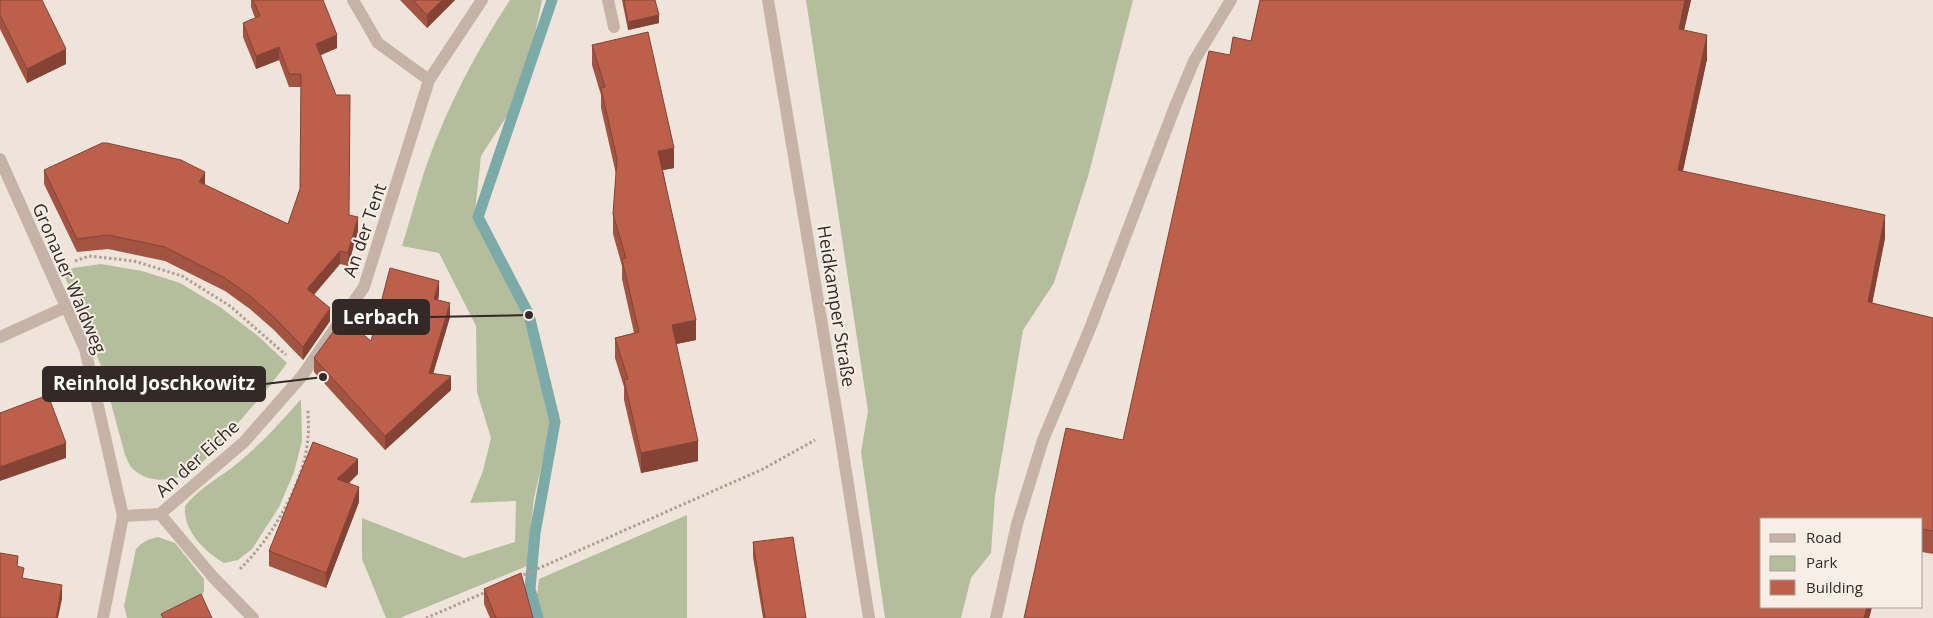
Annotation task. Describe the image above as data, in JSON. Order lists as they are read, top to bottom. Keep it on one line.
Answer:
{"streets":{"street":["An der Tent","Gronauer Waldweg","Heidkamper Straße","An der Eiche"]},"crossings":[["An der Tent","An der Eiche"],["Gronauer Waldweg","An der Eiche"]],"places":["Lerbach","Reinhold Joschkowitz"],"legend":["Road","Park","Building"]}
